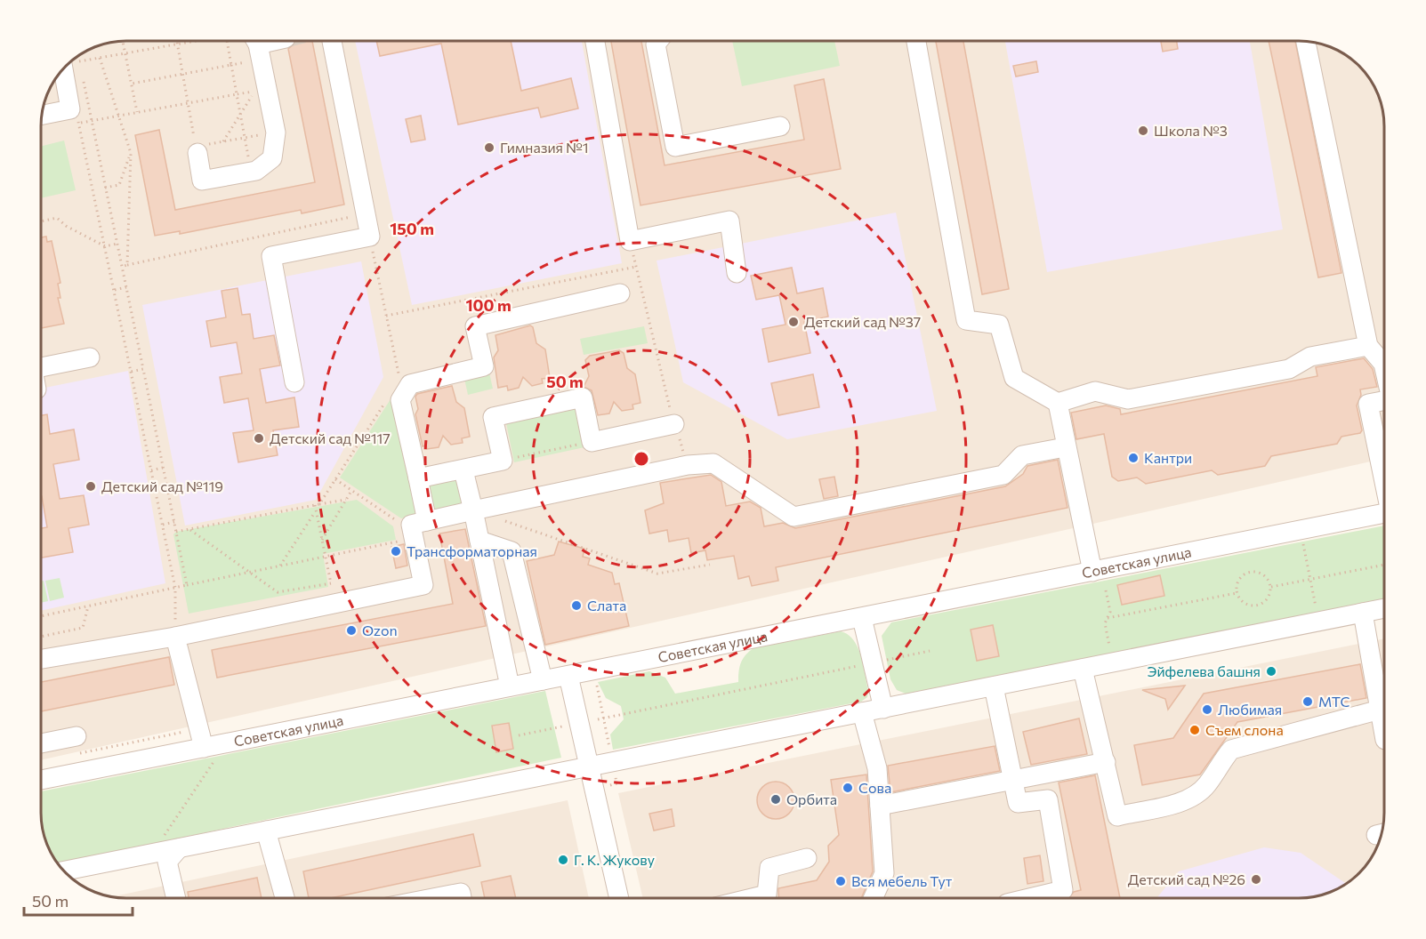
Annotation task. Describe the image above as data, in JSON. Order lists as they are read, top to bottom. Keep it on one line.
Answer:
{"streets":{"street":["Советская улица"]},"places":["Школа №3","Гимназия №1","Детский сад №37","Детский сад №117","Кантри","Детский сад №119","Трансформаторная","Слата","Ozon","Эйфелева башня","МТС","Любимая","Съем слона","Сова","Орбита","Г. К. Жукову","Детский сад №26","Вся мебель Тут"],"scale_bar":"50 m","rings":["150 m","100 m","50 m"]}
